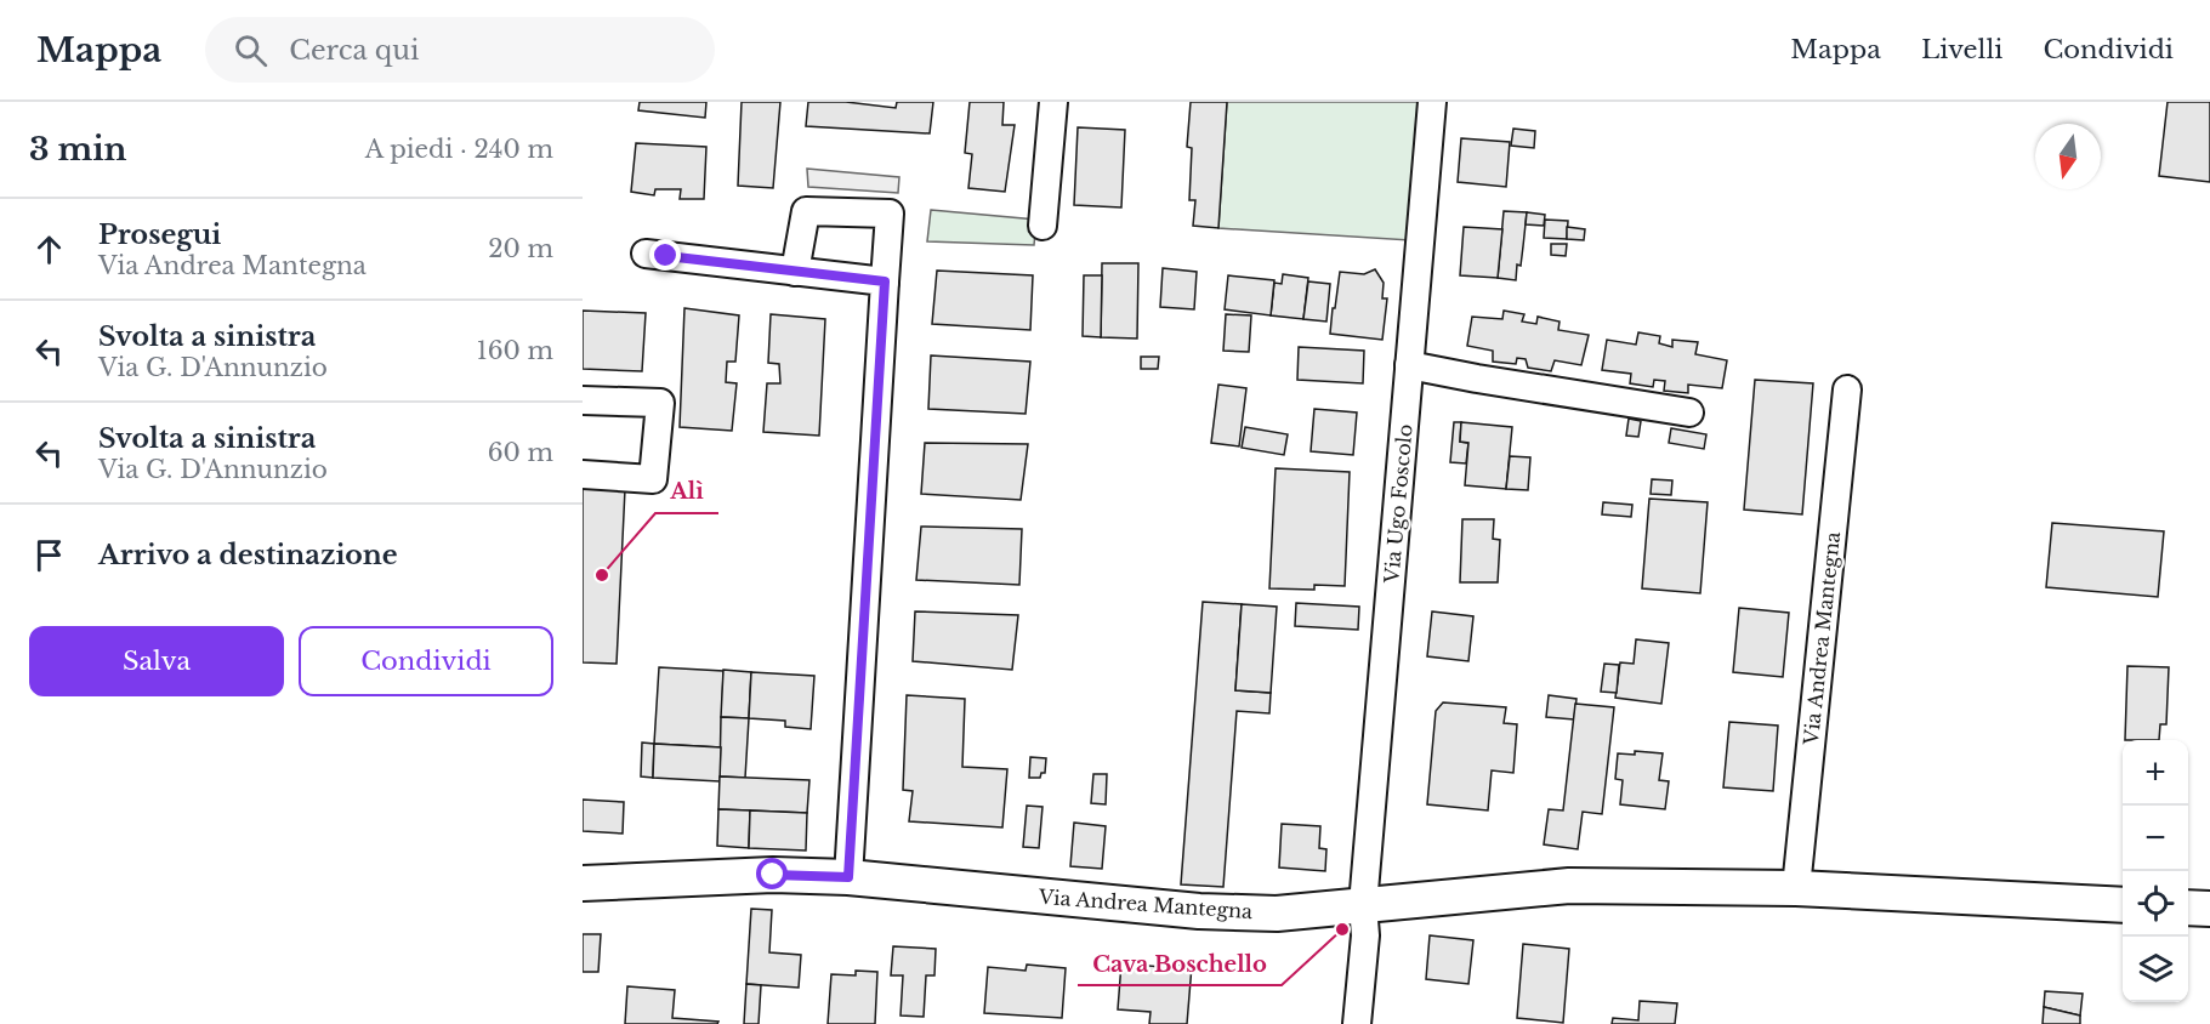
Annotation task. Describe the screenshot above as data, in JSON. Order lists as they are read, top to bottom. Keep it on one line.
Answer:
{"streets":{"main road":["Via Andrea Mantegna"],"street":["Via Ugo Foscolo"]},"crossings":[["Via Ugo Foscolo","Via Andrea Mantegna"]],"places":["Alì","Cava Boschello"],"north":"bottom","page":{"header":"Mappa","search":"Cerca qui","nav":["Mappa","Livelli","Condividi"],"heading":["3 min","A piedi · 240 m"],"list":[["Prosegui","Via Andrea Mantegna","20 m"],["Svolta a sinistra","Via G. D'Annunzio","160 m"],["Svolta a sinistra","Via G. D'Annunzio","60 m"],"Arrivo a destinazione"],"buttons":["Salva","Condividi"],"map_buttons":["+","−"]}}
